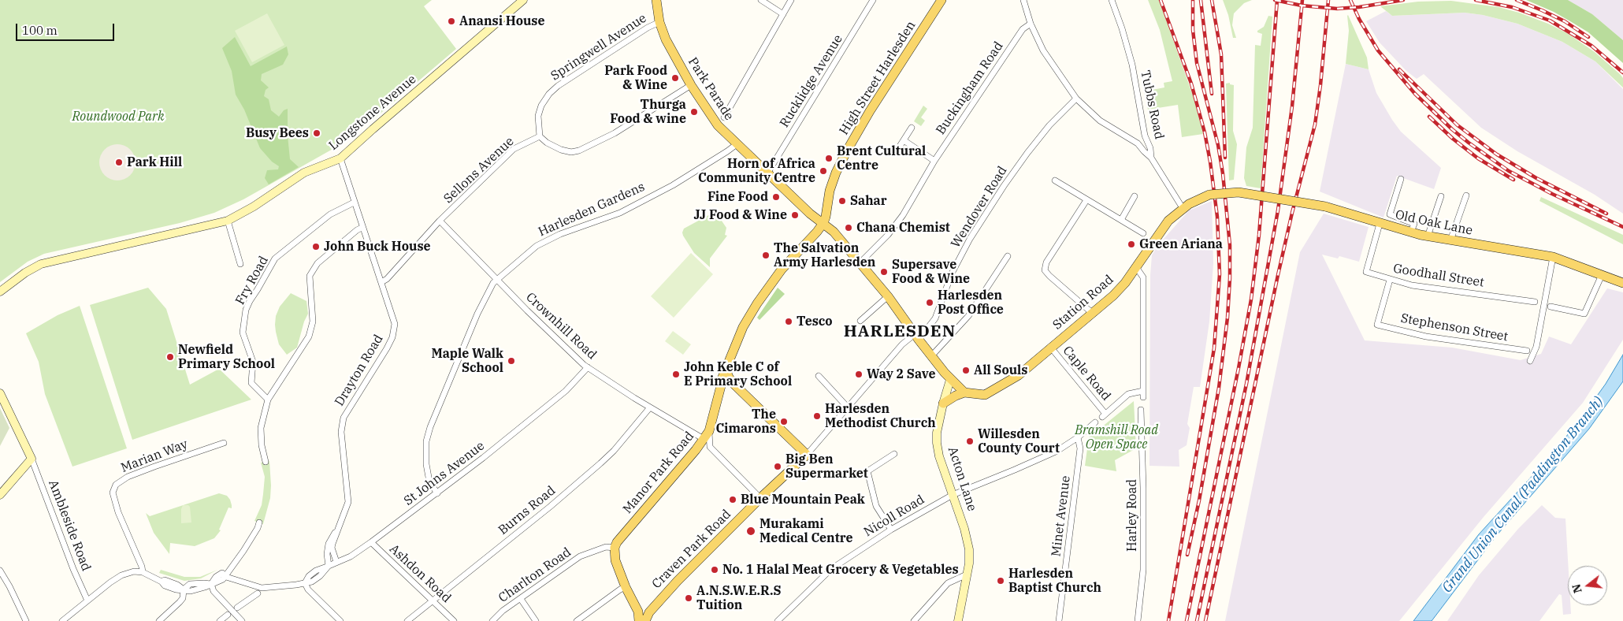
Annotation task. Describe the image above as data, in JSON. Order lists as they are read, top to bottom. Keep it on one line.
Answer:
{"streets":{"main road":["High Street Harlesden","Park Parade","Old Oak Lane","Station Road","Manor Park Road","Craven Park Road"],"street":["Springwell Avenue","Rucklidge Avenue","Buckingham Road","Tubbs Road","Longstone Avenue","Sellons Avenue","Wendover Road","Harlesden Gardens","Goodhall Street","Fry Road","Crownhill Road","Stephenson Street","Drayton Road","Caple Road","Marian Way","St Johns Avenue","Acton Lane","Burns Road","Harley Road","Nicoll Road","Minet Avenue","Ambleside Road","Ashdon Road","Charlton Road"]},"crossings":[["Springwell Avenue","Park Parade"],["Springwell Avenue","Sellons Avenue"],["High Street Harlesden","Park Parade"],["High Street Harlesden","Manor Park Road"],["Rucklidge Avenue","Park Parade"],["Park Parade","Harlesden Gardens"],["Park Parade","Manor Park Road"],["Tubbs Road","Station Road"],["Longstone Avenue","Drayton Road"],["Sellons Avenue","Crownhill Road"],["Sellons Avenue","Drayton Road"],["Harlesden Gardens","Crownhill Road"],["Harlesden Gardens","St Johns Avenue"],["Old Oak Lane","Goodhall Street"],["Old Oak Lane","Station Road"],["Goodhall Street","Stephenson Street"],["Fry Road","Drayton Road"],["Station Road","Caple Road"],["Crownhill Road","Manor Park Road"],["Crownhill Road","St Johns Avenue"],["Crownhill Road","Burns Road"],["Drayton Road","St Johns Avenue"],["Manor Park Road","Charlton Road"],["St Johns Avenue","Ashdon Road"],["Acton Lane","Nicoll Road"],["Burns Road","Ashdon Road"],["Nicoll Road","Minet Avenue"]],"districts":["HARLESDEN"],"water":["Grand Union Canal (Paddington Branch)"],"parks":["Roundwood Park","Bramshill Road Open Space"],"places":["Anansi House","Park Food & Wine","Thurga Food & wine","Busy Bees","Brent Cultural Centre","Park Hill","Horn of Africa Community Centre","Fine Food","Sahar","JJ Food & Wine","Chana Chemist","Green Ariana","John Buck House","The Salvation Army Harlesden","Supersave Food & Wine","Harlesden Post Office","Tesco","Newfield Primary School","Maple Walk School","All Souls","John Keble C of E Primary School","Way 2 Save","Harlesden Methodist Church","The Cimarons","Willesden County Court","Big Ben Supermarket","Blue Mountain Peak","Murakami Medical Centre","No. 1 Halal Meat Grocery & Vegetables","Harlesden Baptist Church","A.N.S.W.E.R.S Tuition"],"scale_bar":"100 m","north":"left"}
